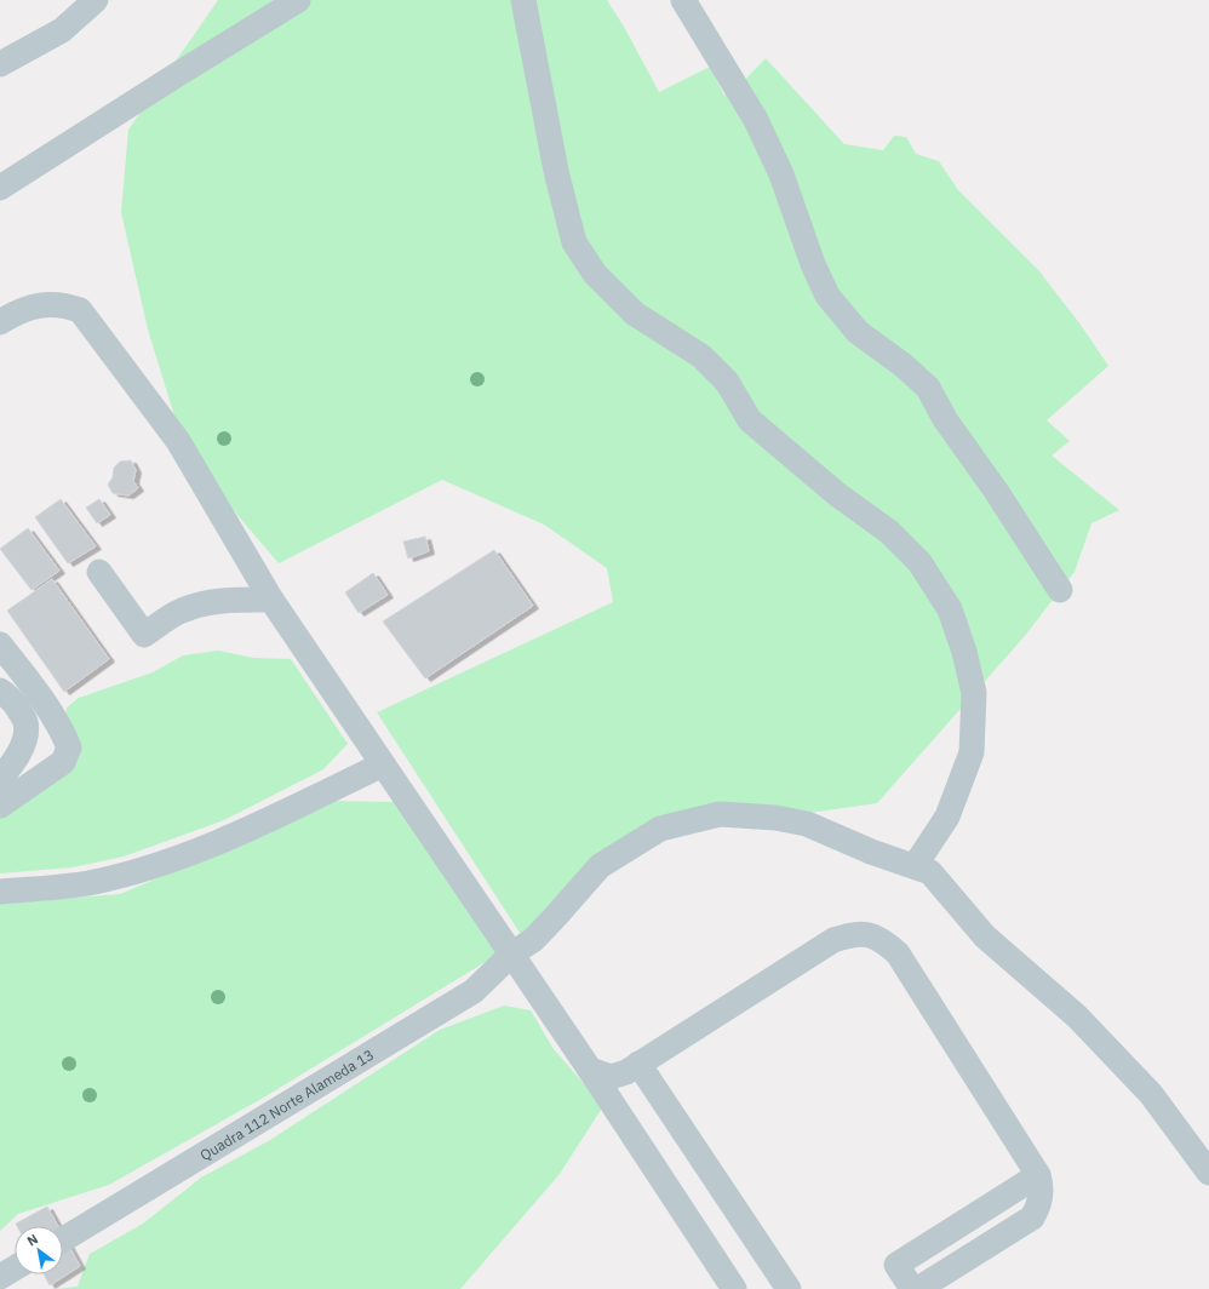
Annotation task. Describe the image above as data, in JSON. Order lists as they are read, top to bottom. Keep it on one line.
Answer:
{"streets":{"street":["Quadra 112 Norte Alameda 13"]},"north":"top left"}
